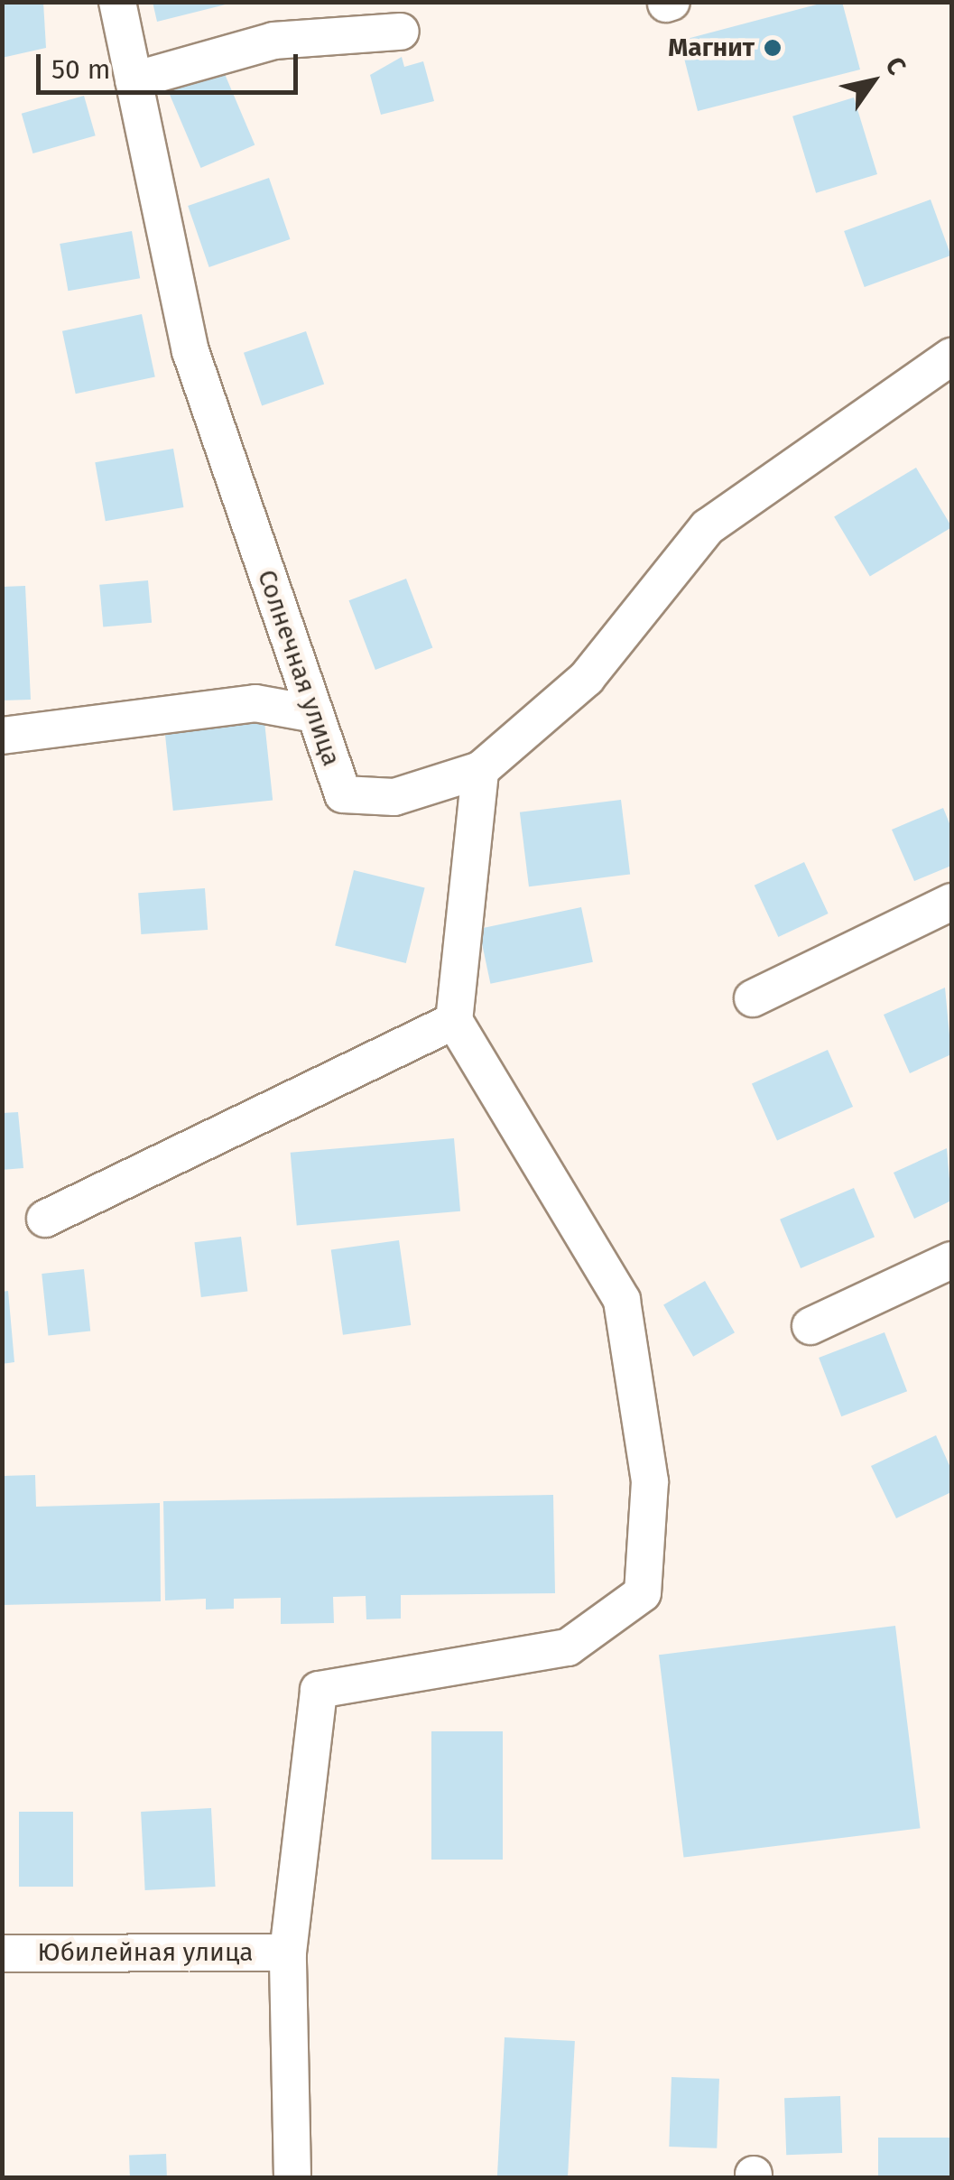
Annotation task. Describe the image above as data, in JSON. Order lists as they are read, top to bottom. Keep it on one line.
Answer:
{"streets":{"street":["Солнечная улица","Юбилейная улица"]},"places":["Магнит"],"scale_bar":"50 m","north":"top right"}
